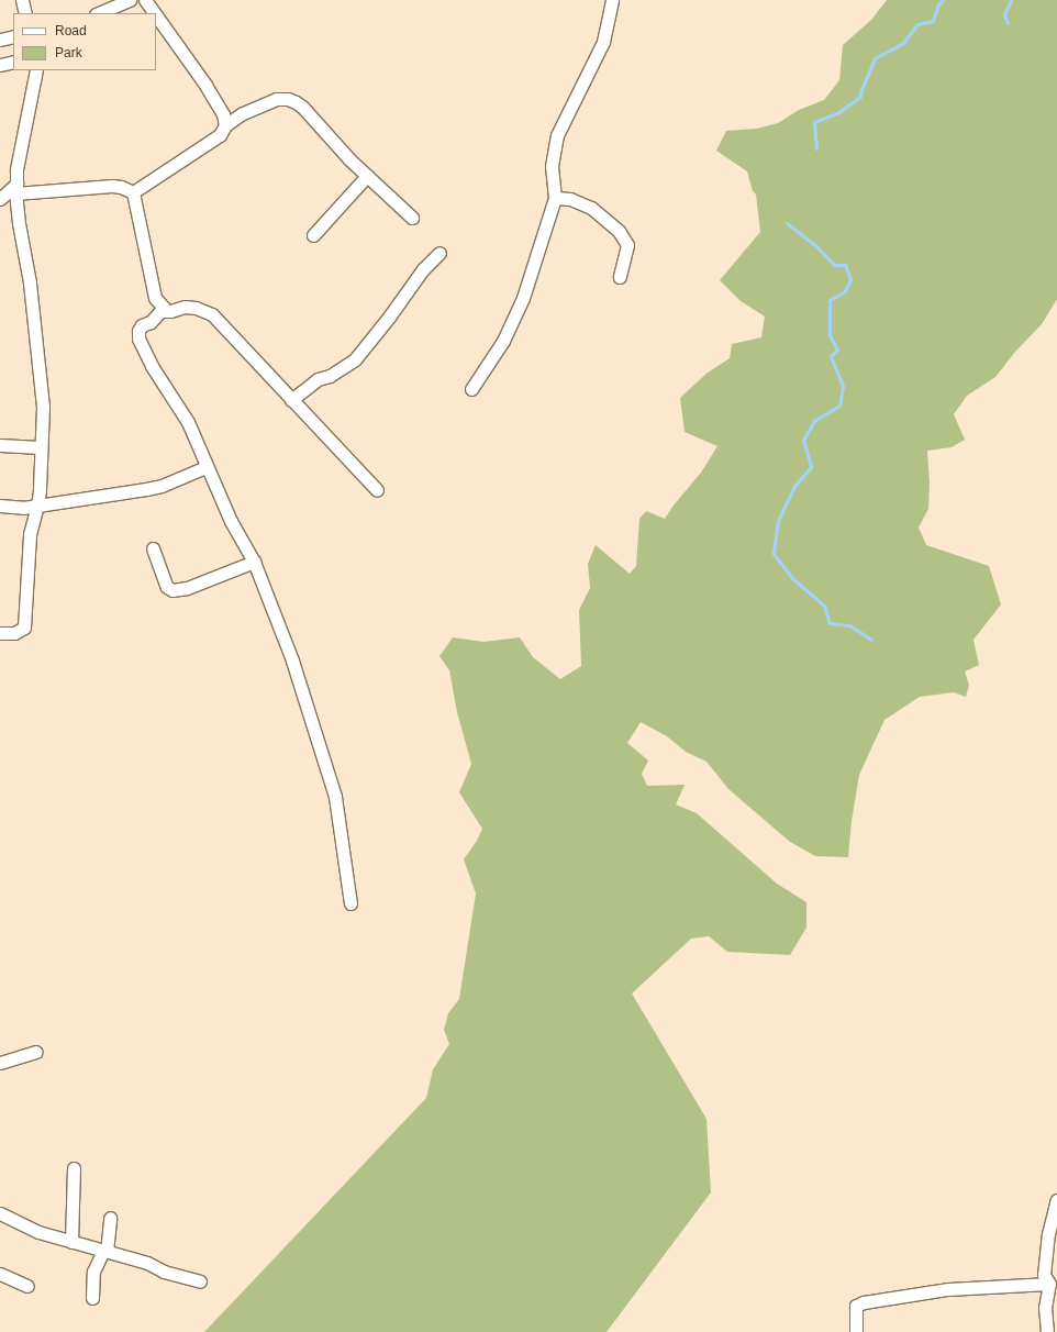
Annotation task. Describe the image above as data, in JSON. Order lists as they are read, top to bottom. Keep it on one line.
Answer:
{"legend":["Road","Park"]}
